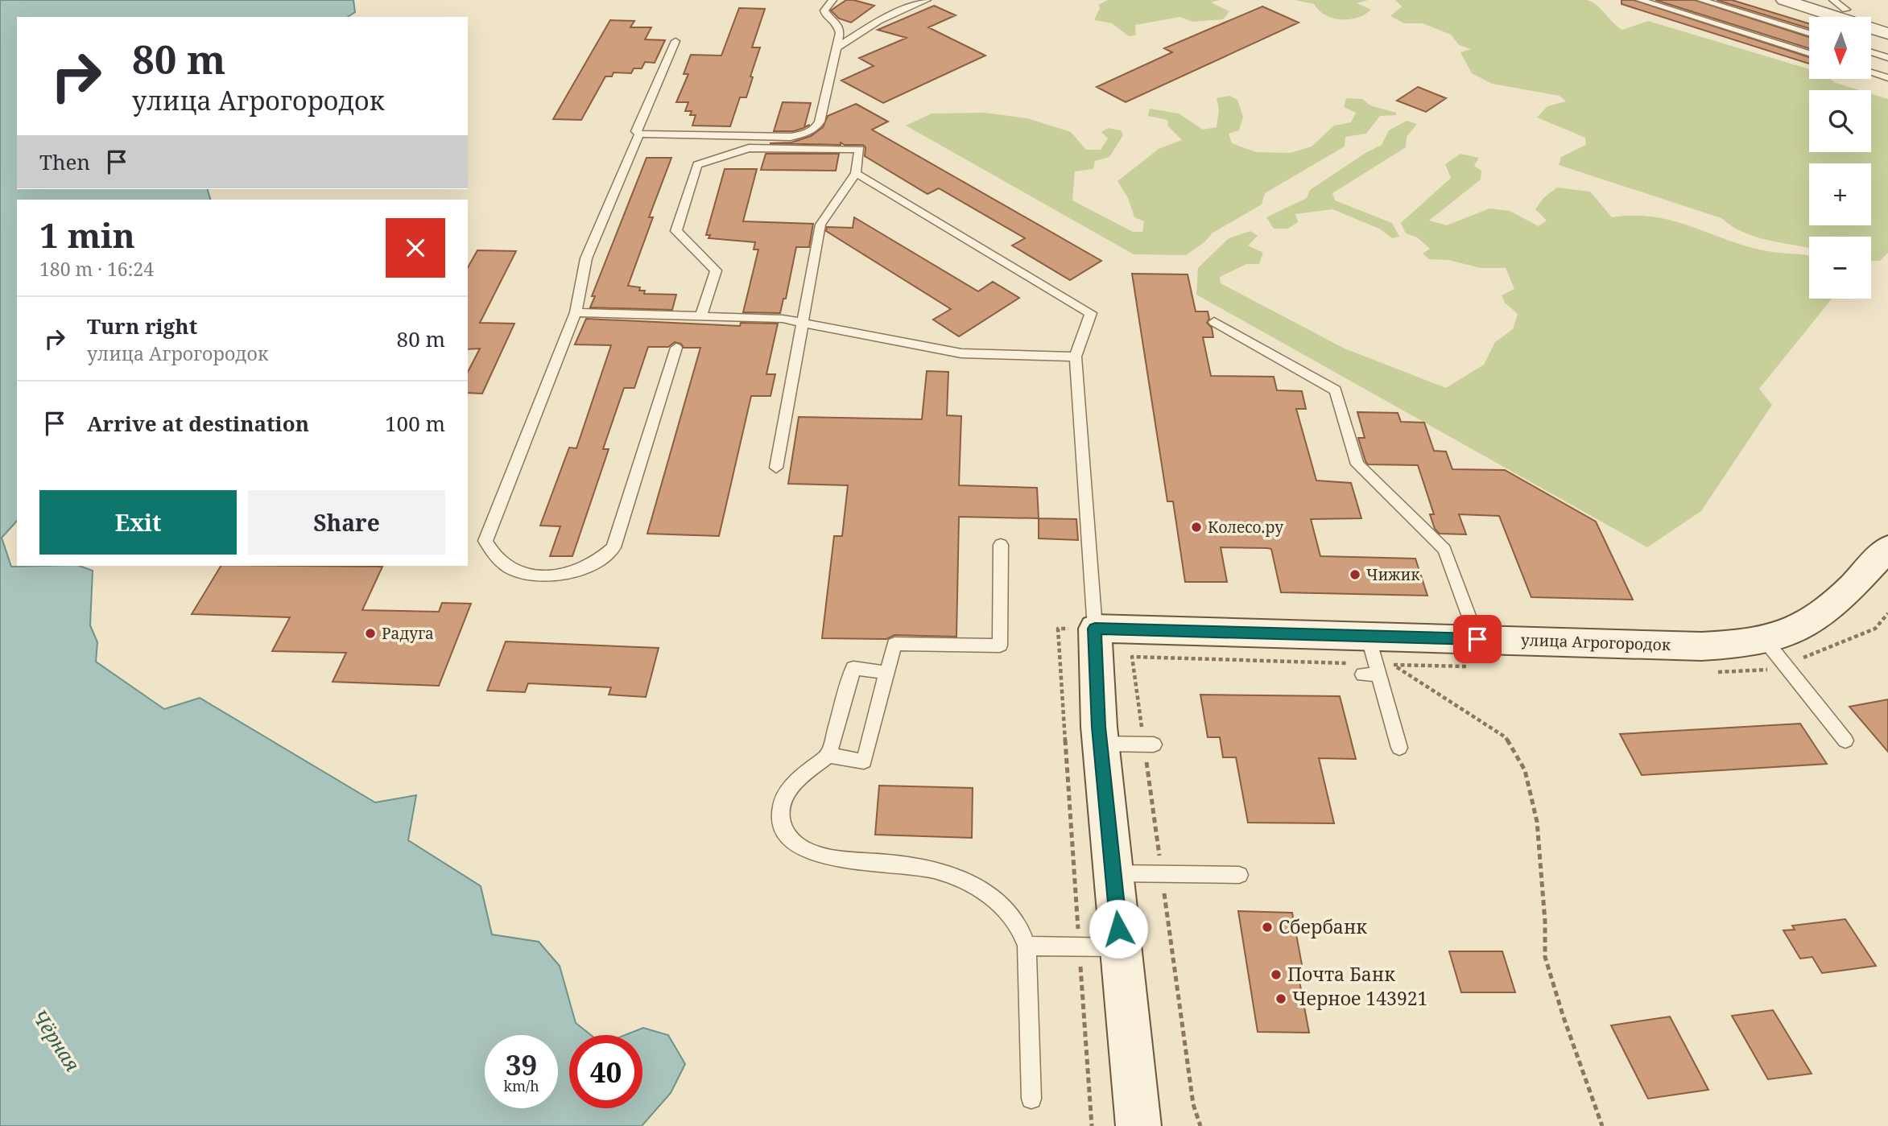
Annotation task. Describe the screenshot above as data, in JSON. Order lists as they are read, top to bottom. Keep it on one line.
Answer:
{"streets":{"street":["улица Агрогородок"]},"water":["Чёрная"],"places":["Колесо.ру","Чижик","Радуга","Сбербанк","Почта Банк","Черное 143921"],"north":"bottom","page":{"map_buttons":["+","−"],"turn":["80 m","улица Агрогородок"],"then":"Then","heading":["1 min","180 m · 16:24"],"list":[{"name":"Turn right","note":"улица Агрогородок","value":"80 m"},{"name":"Arrive at destination","value":"100 m"}],"buttons":["Exit","Share"],"speed":"39 km/h","limit":"40"}}
